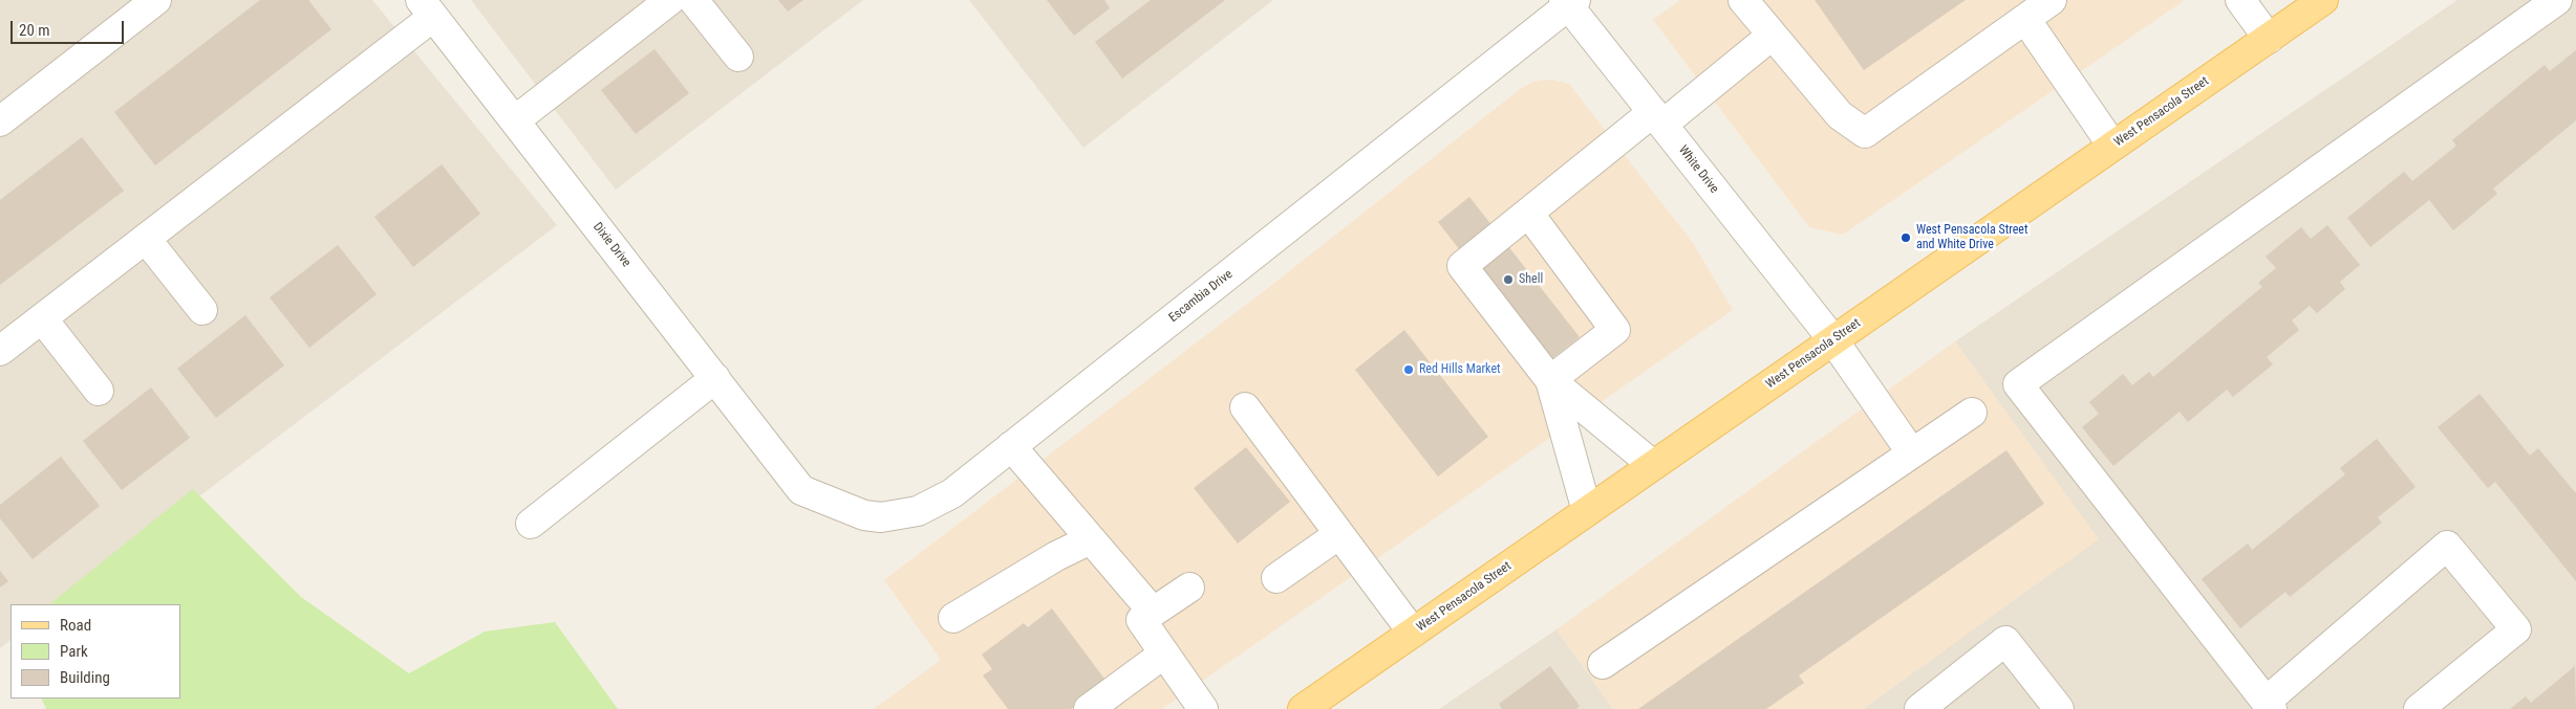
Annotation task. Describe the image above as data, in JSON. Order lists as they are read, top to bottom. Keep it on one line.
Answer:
{"streets":{"main road":["West Pensacola Street"],"street":["White Drive","Dixie Drive","Escambia Drive"]},"crossings":[["West Pensacola Street","White Drive"],["White Drive","Escambia Drive"],["Dixie Drive","Escambia Drive"]],"places":["West Pensacola Street and White Drive","Shell","Red Hills Market"],"legend":["Road","Park","Building"],"scale_bar":"20 m"}
